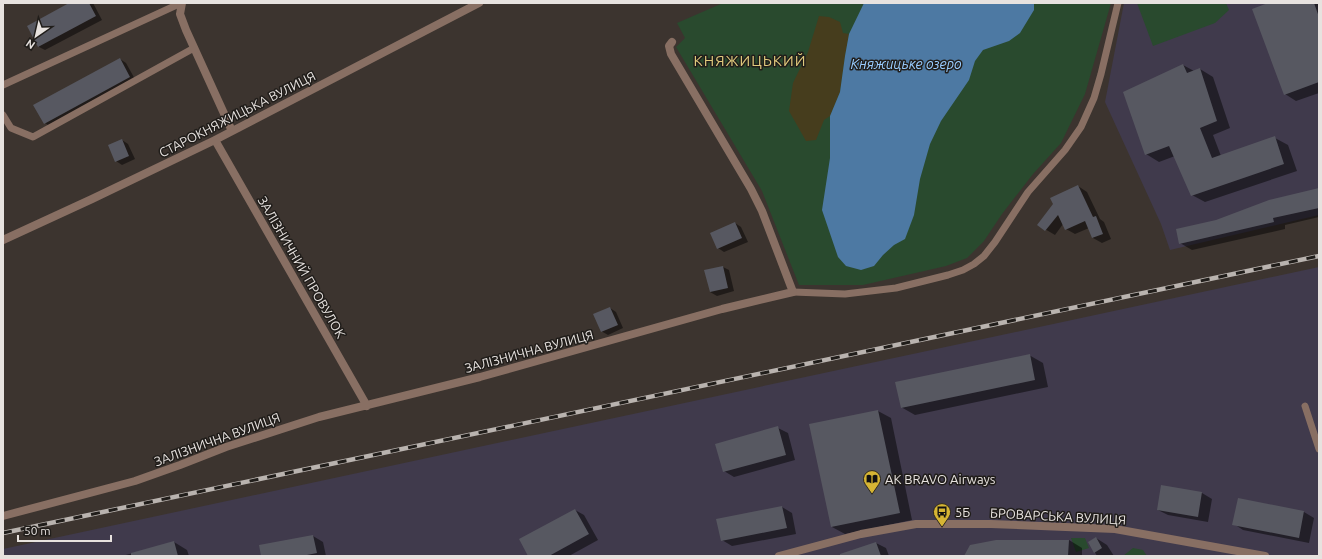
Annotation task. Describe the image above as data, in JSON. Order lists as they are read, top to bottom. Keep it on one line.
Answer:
{"streets":{"street":["СТАРОКНЯЖИЦЬКА ВУЛИЦЯ","ЗАЛІЗНИЧНИЙ ПРОВУЛОК","ЗАЛІЗНИЧНА ВУЛИЦЯ","БРОВАРСЬКА ВУЛИЦЯ"]},"crossings":[["СТАРОКНЯЖИЦЬКА ВУЛИЦЯ","ЗАЛІЗНИЧНИЙ ПРОВУЛОК"],["ЗАЛІЗНИЧНИЙ ПРОВУЛОК","ЗАЛІЗНИЧНА ВУЛИЦЯ"]],"districts":["КНЯЖИЦЬКИЙ"],"water":["Княжицьке озеро"],"places":{"library":["АК BRAVO Airways"],"bus stop":["5Б"]},"scale_bar":"50 m","north":"bottom left"}
